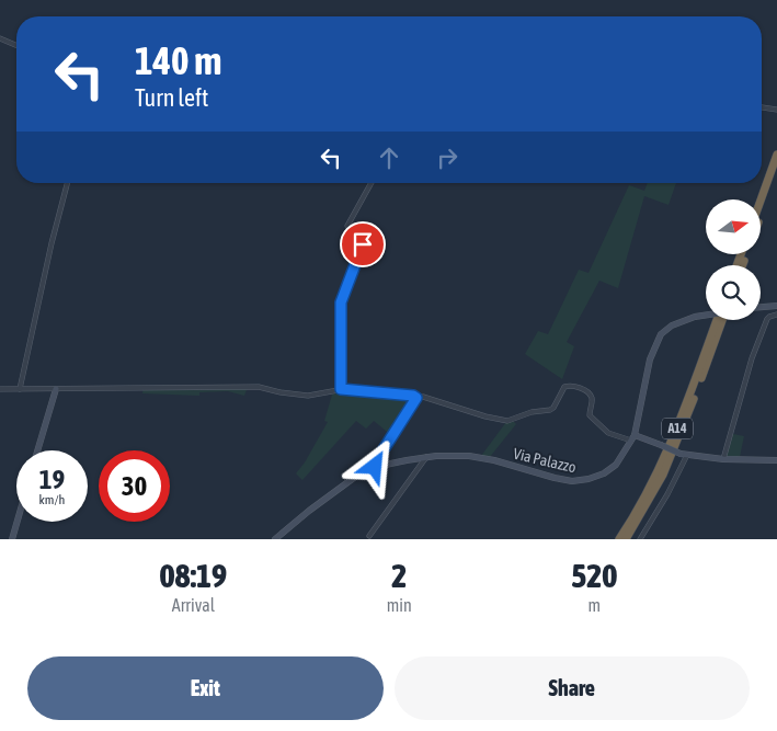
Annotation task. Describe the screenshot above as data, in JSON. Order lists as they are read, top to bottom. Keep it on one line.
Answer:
{"streets":{"highway":["A14"],"street":["Via Palazzo"]},"north":"right","page":{"turn":["140 m","Turn left"],"speed":"19 km/h","limit":"30","eta":["08:19","Arrival","2","min","520","m"],"buttons":["Exit","Share"]}}
